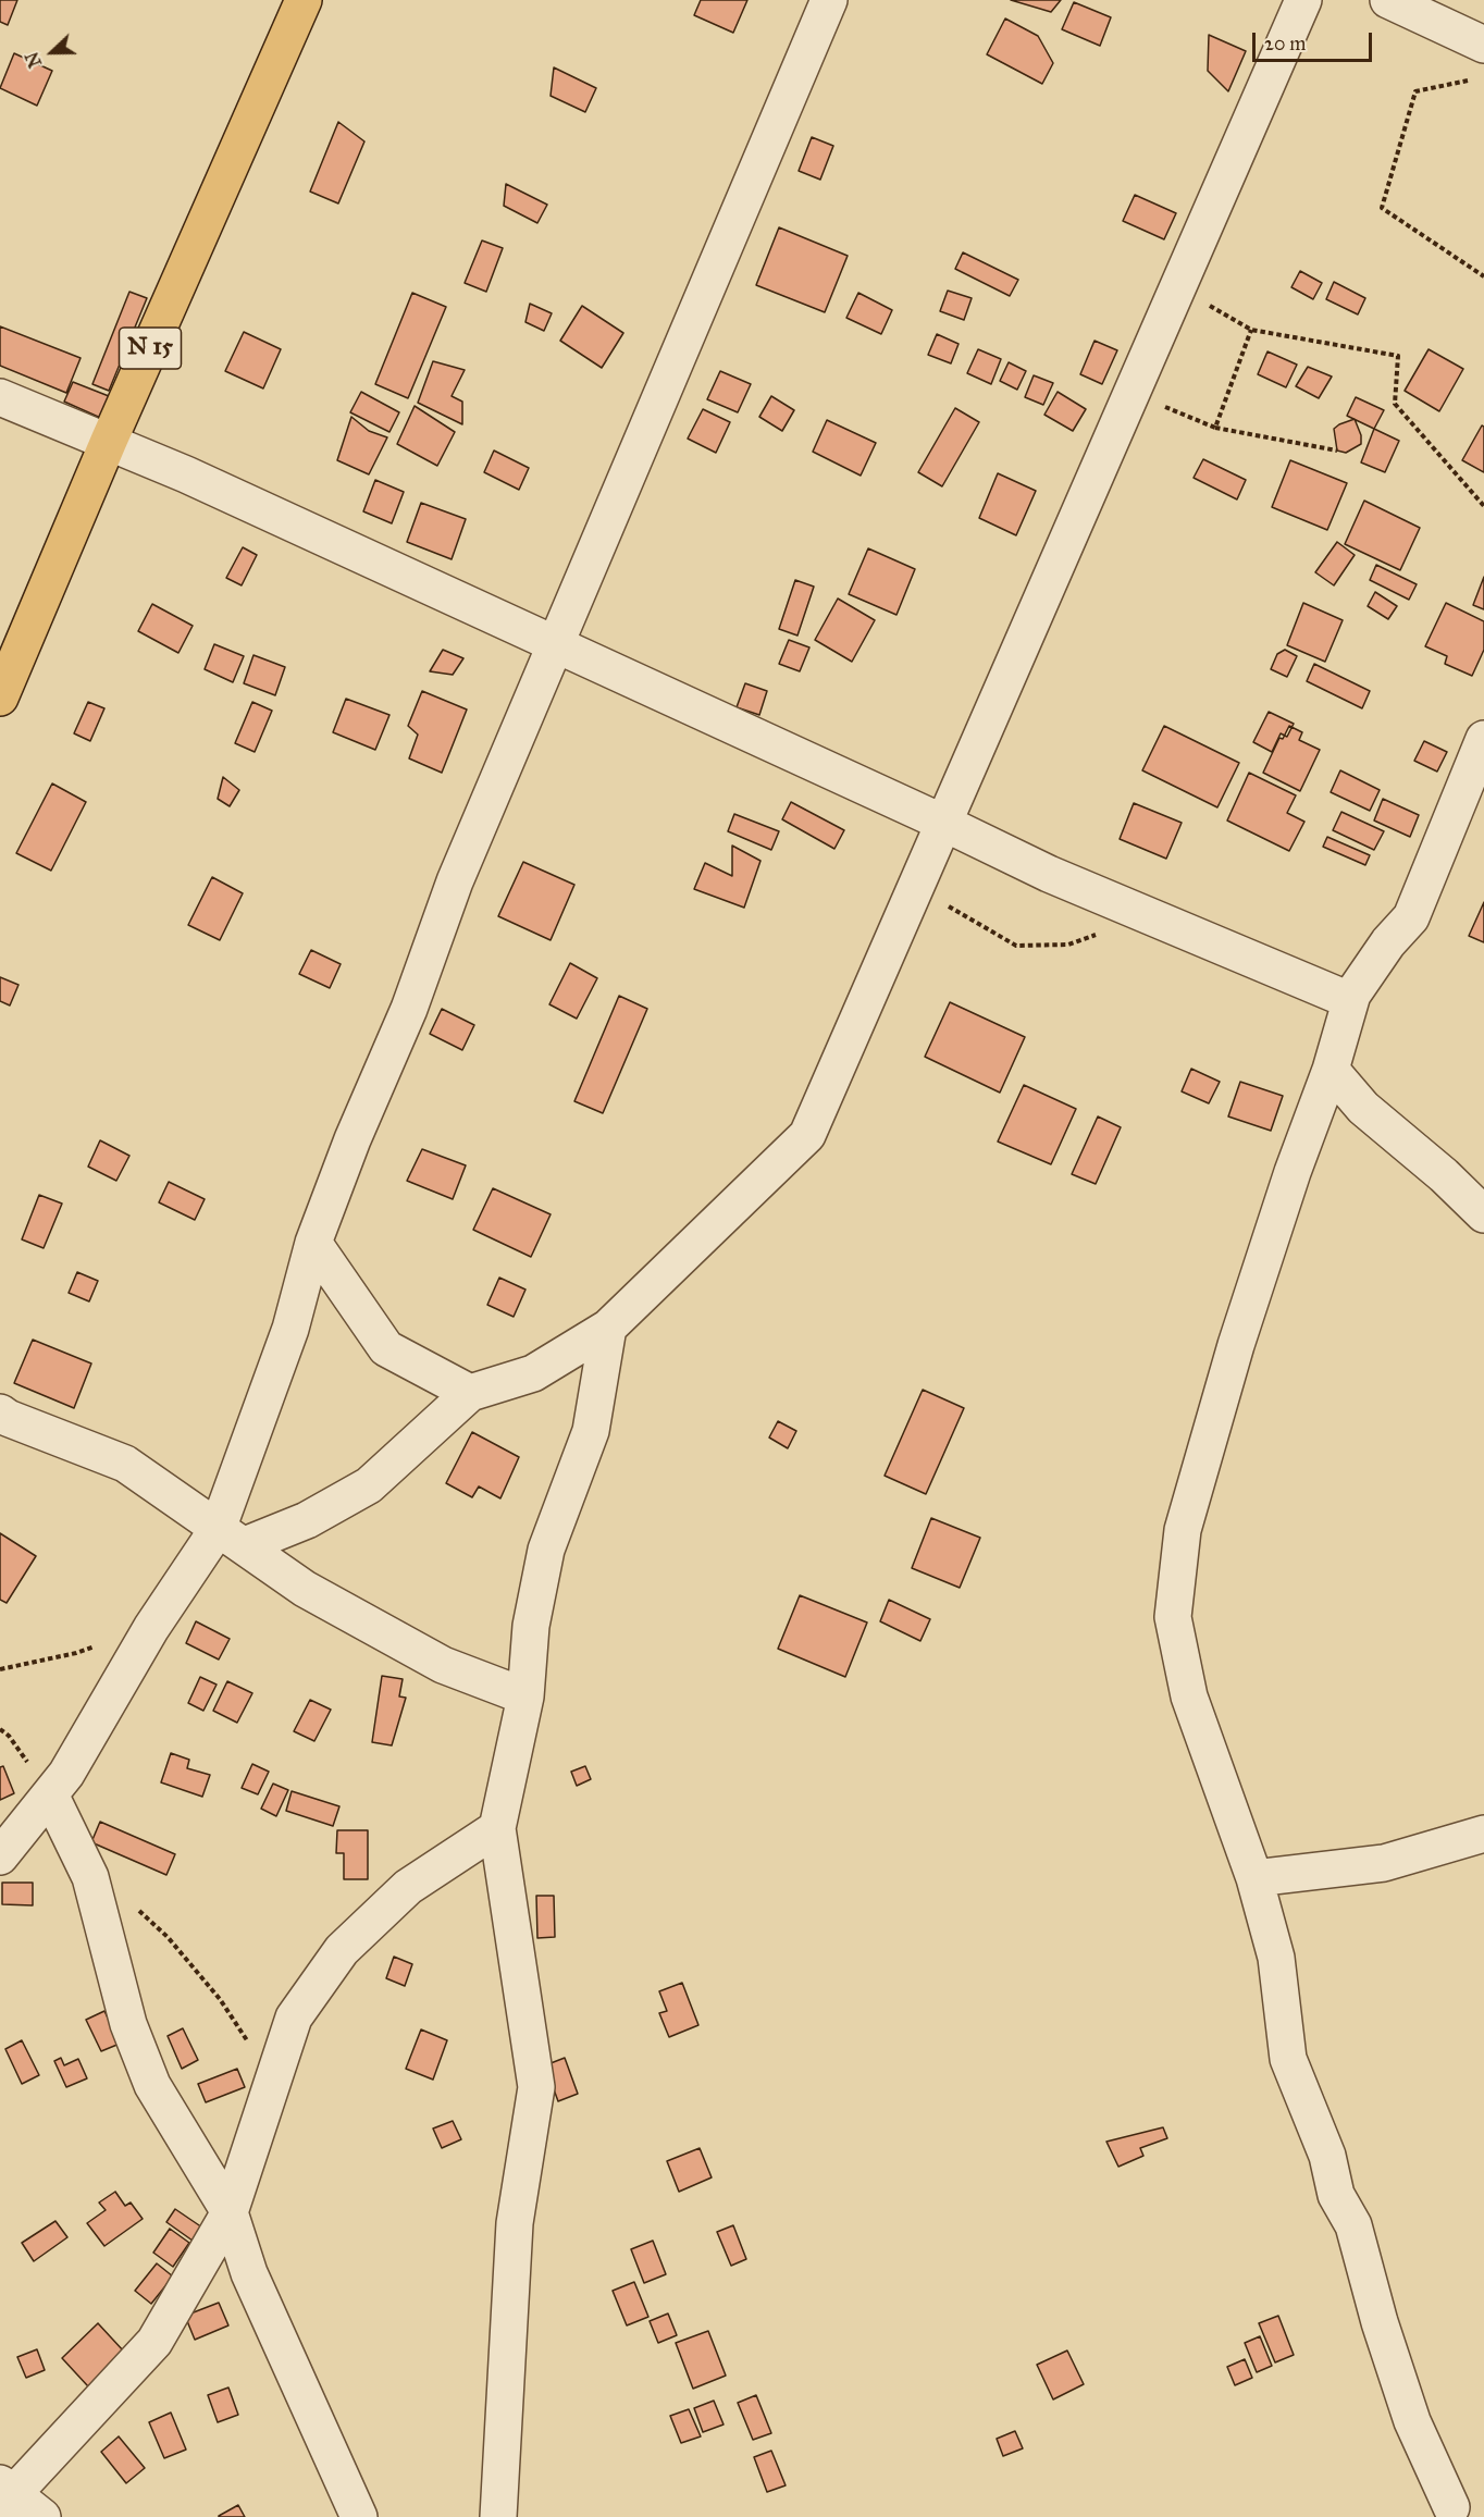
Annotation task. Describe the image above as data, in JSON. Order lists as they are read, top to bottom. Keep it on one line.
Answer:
{"streets":{"main road":["N 15"]},"scale_bar":"20 m","north":"left"}
